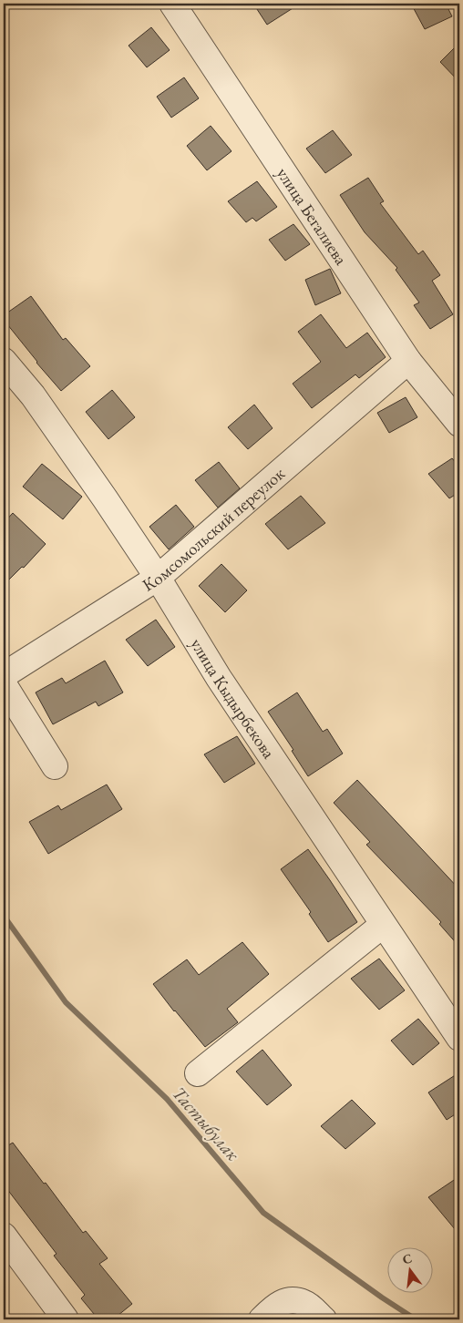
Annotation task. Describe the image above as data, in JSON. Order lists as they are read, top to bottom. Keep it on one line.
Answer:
{"streets":{"street":["улица Бегалиева","Комсомольский переулок","улица Кыдырбекова"]},"crossings":[["улица Бегалиева","Комсомольский переулок"],["Комсомольский переулок","улица Кыдырбекова"]],"water":["Тастыбулак"],"north":"top"}
